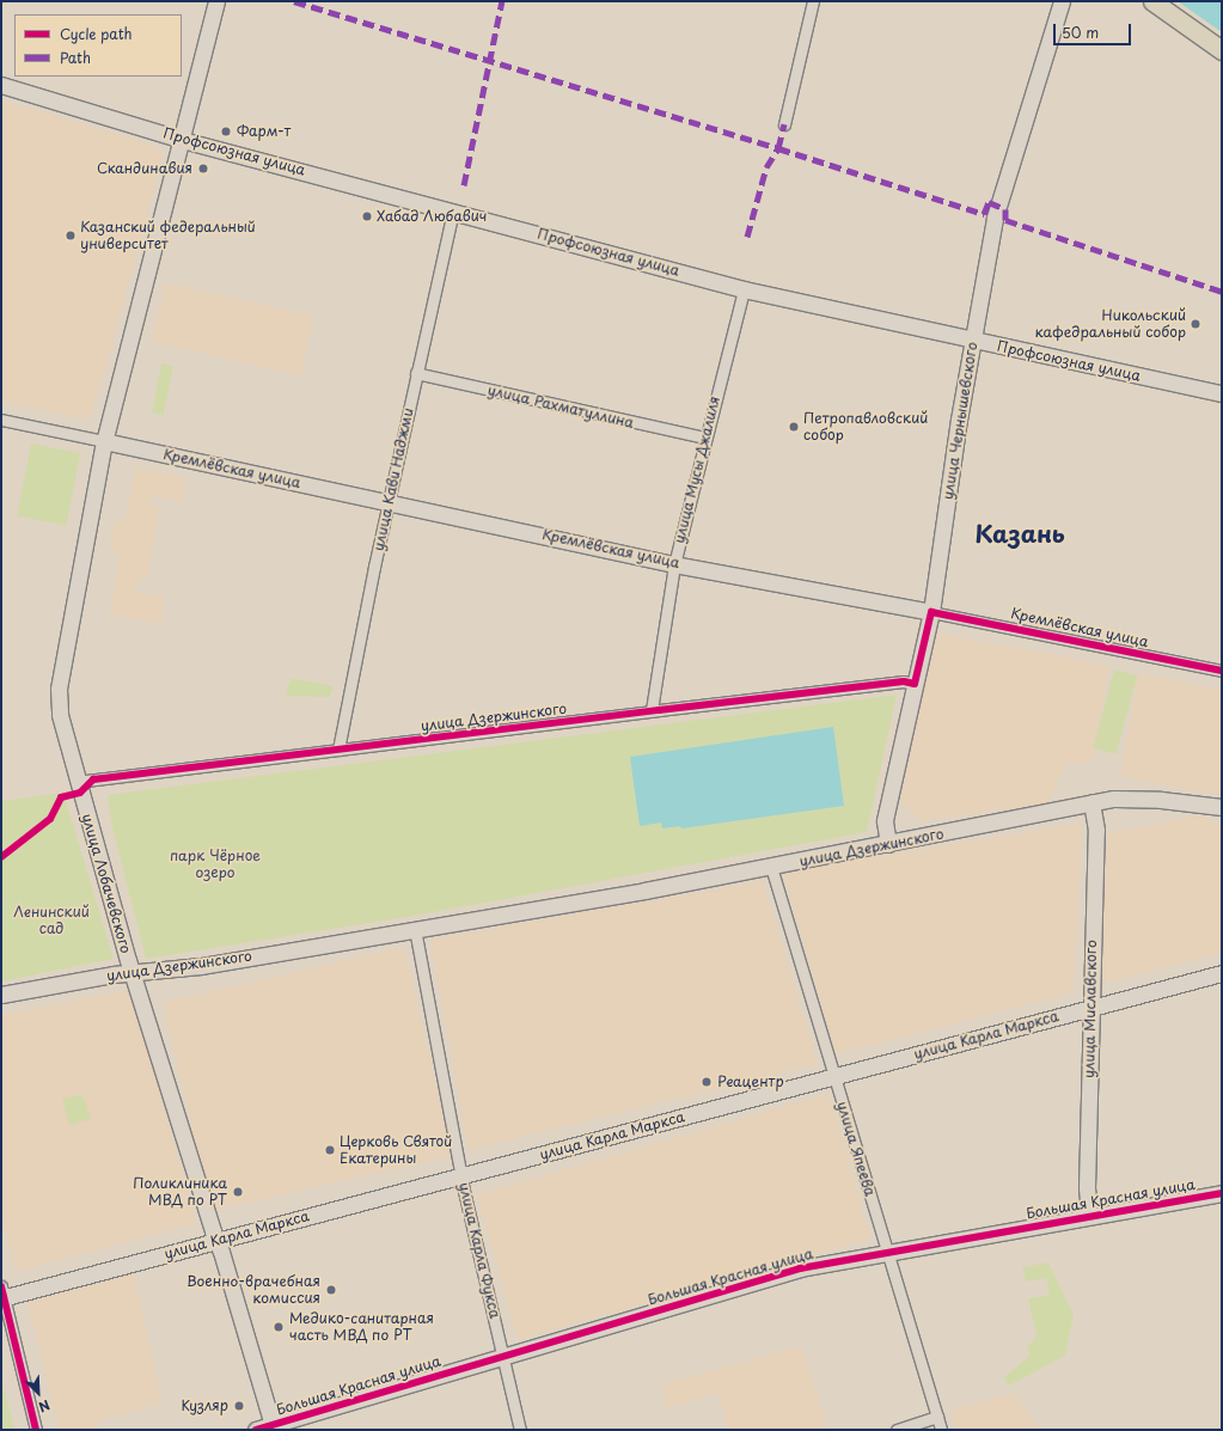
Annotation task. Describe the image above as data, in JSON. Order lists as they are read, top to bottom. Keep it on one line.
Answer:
{"streets":{"street":["Профсоюзная улица","улица Рахматуллина","улица Чернышевского","Кремлёвская улица","улица Мусы Джалиля","улица Кави Наджми","улица Дзержинского","улица Лобачевского","улица Миславского","улица Карла Маркса","улица Япеева","Большая Красная улица","улица Карла Фукса"]},"crossings":[["Профсоюзная улица","улица Чернышевского"],["Профсоюзная улица","улица Мусы Джалиля"],["Профсоюзная улица","улица Кави Наджми"],["Профсоюзная улица","улица Лобачевского"],["улица Рахматуллина","улица Мусы Джалиля"],["улица Рахматуллина","улица Кави Наджми"],["улица Чернышевского","Кремлёвская улица"],["улица Чернышевского","улица Дзержинского"],["Кремлёвская улица","улица Мусы Джалиля"],["Кремлёвская улица","улица Кави Наджми"],["Кремлёвская улица","улица Лобачевского"],["улица Мусы Джалиля","улица Дзержинского"],["улица Кави Наджми","улица Дзержинского"],["улица Дзержинского","улица Лобачевского"],["улица Дзержинского","улица Миславского"],["улица Дзержинского","улица Япеева"],["улица Дзержинского","улица Карла Фукса"],["улица Лобачевского","улица Карла Маркса"],["улица Лобачевского","Большая Красная улица"],["улица Миславского","улица Карла Маркса"],["улица Миславского","Большая Красная улица"],["улица Карла Маркса","улица Япеева"],["улица Карла Маркса","улица Карла Фукса"],["улица Япеева","Большая Красная улица"],["Большая Красная улица","улица Карла Фукса"]],"districts":["Казань"],"parks":["парк Чёрное озеро","Ленинский сад"],"places":["Фарм-т","Скандинавия","Хабад Любавич","Казанский федеральный университет","Никольский кафедральный собор","Петропавловский собор","Реацентр","Церковь Святой Екатерины","Поликлиника МВД по РТ","Военно-врачебная комиссия","Медико-санитарная часть МВД по РТ","Кузляр"],"legend":["Cycle path","Path"],"scale_bar":"50 m","north":"bottom right"}
